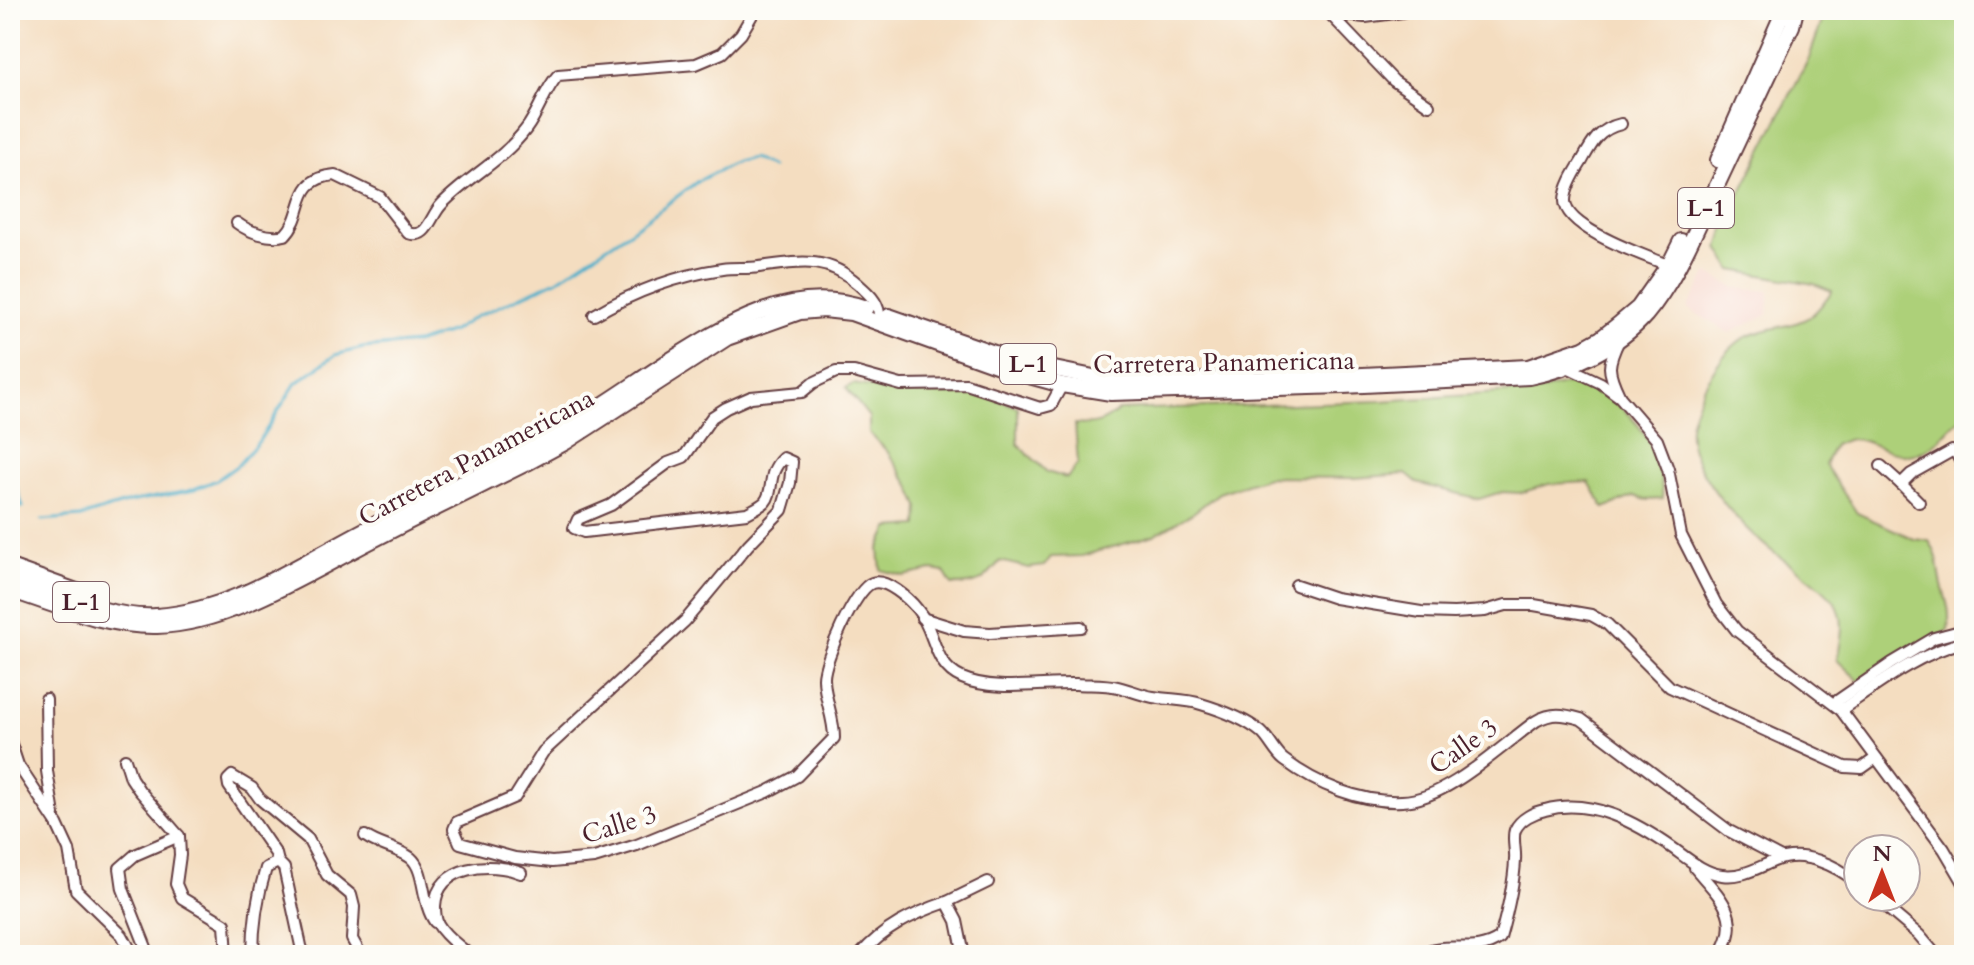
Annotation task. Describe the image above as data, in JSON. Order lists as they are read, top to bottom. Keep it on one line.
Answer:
{"streets":{"main road":["L-1","Carretera Panamericana"],"street":["Calle 3"]},"crossings":[["L-1","Carretera Panamericana"],["Carretera Panamericana","Calle 3"]],"north":"top"}
